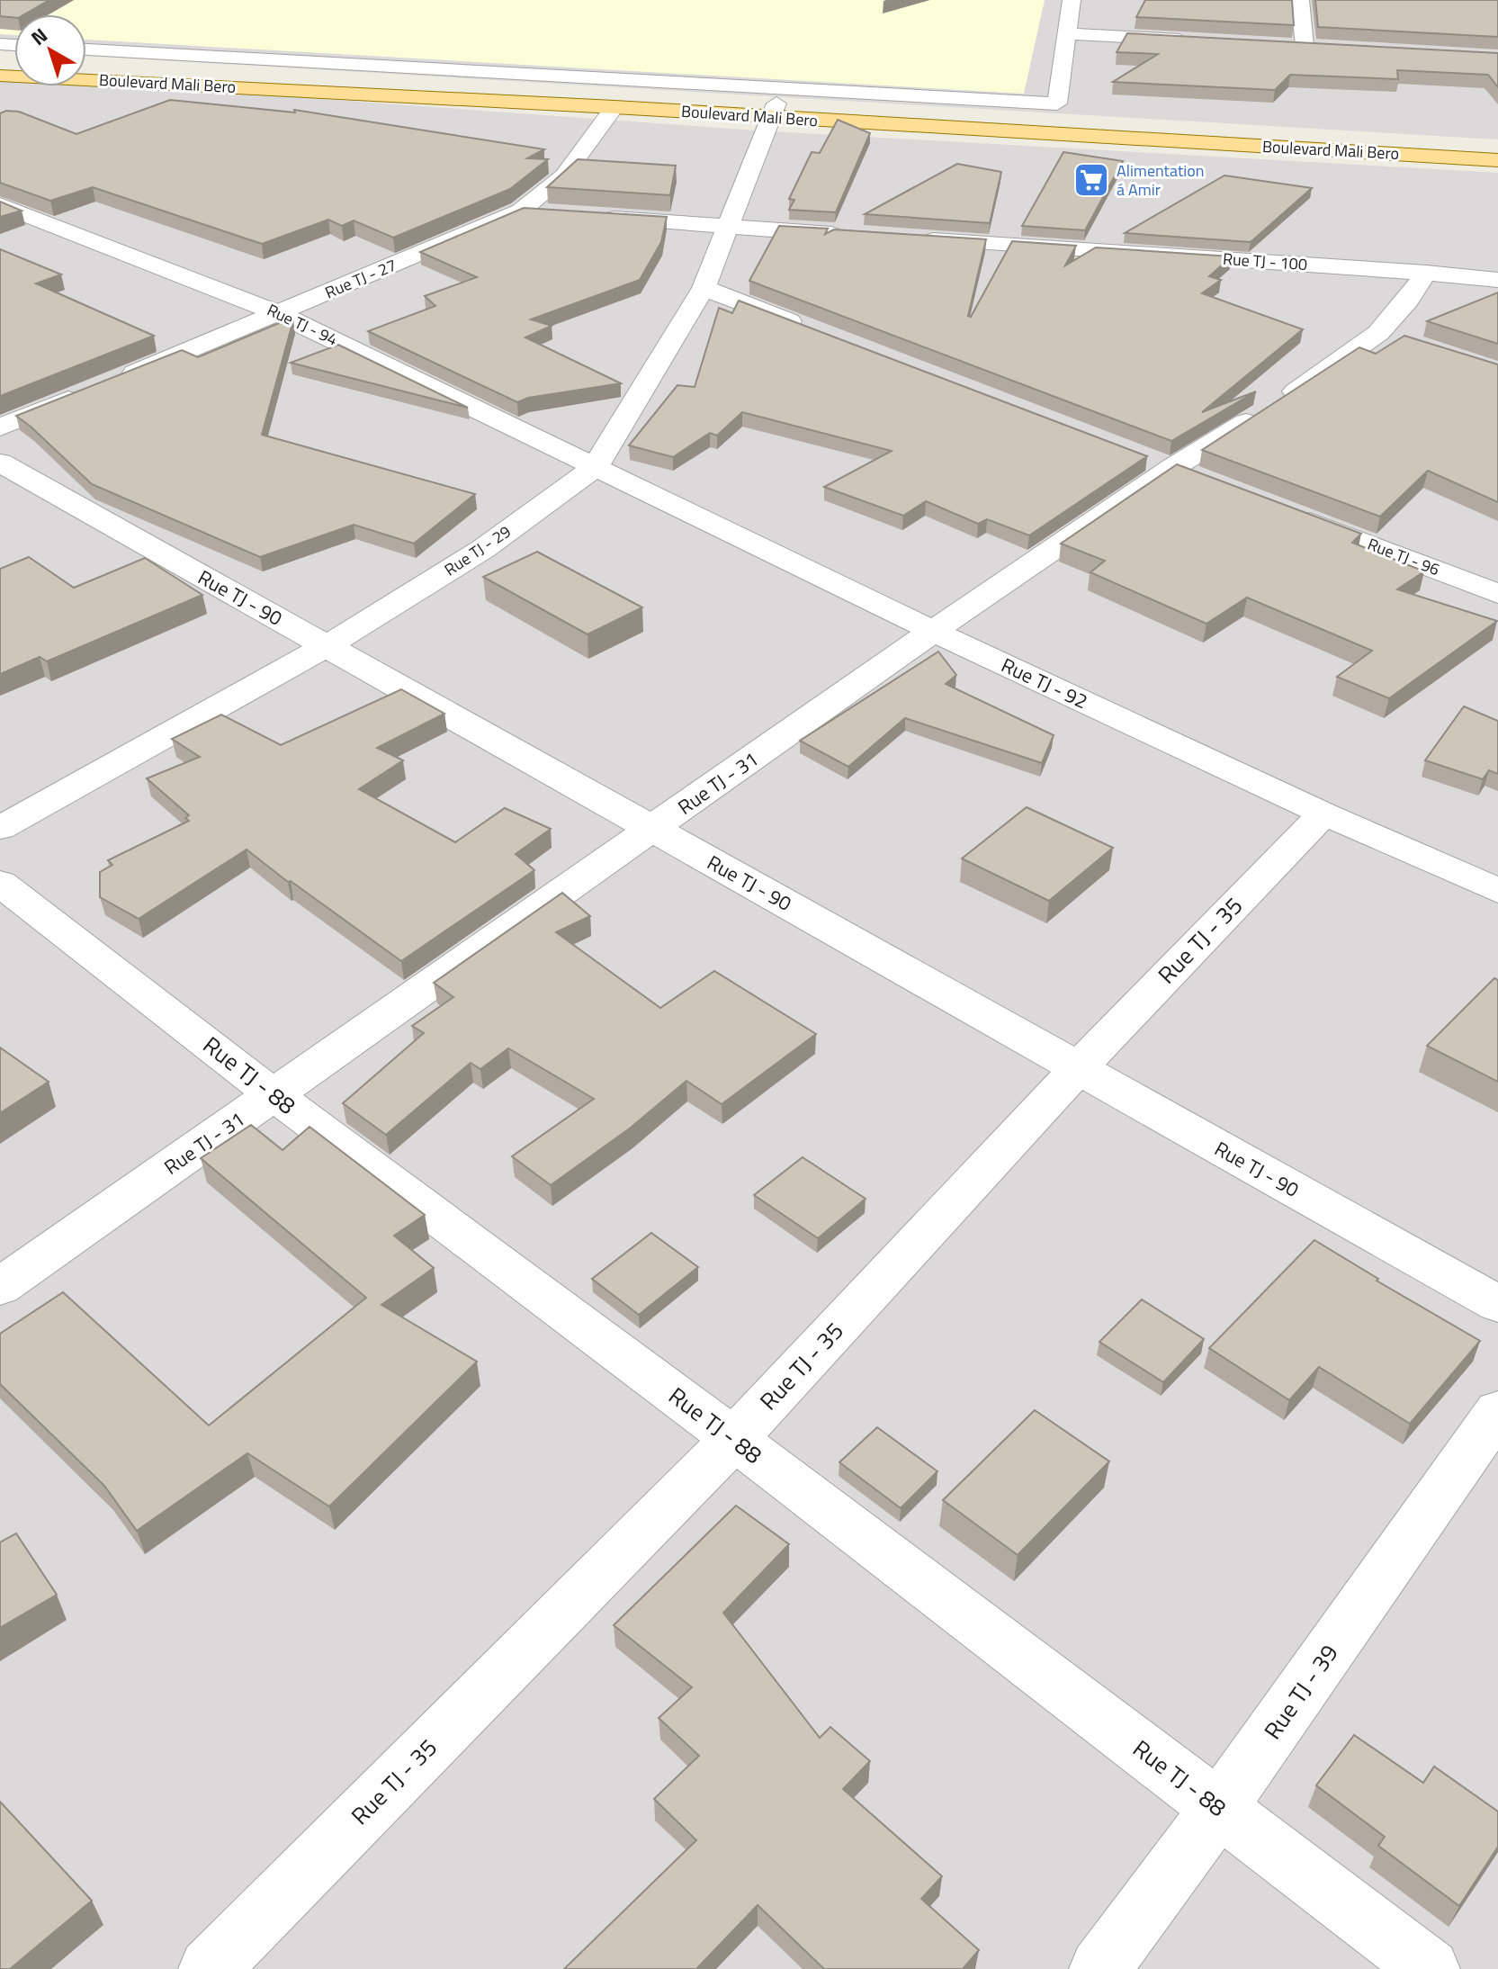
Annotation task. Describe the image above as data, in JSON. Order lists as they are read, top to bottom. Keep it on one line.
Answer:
{"streets":{"main road":["Boulevard Mali Bero"],"street":["Rue TJ - 100","Rue TJ - 27","Rue TJ - 94","Rue TJ - 29","Rue TJ - 96","Rue TJ - 90","Rue TJ - 92","Rue TJ - 31","Rue TJ - 35","Rue TJ - 88","Rue TJ - 39"]},"crossings":[["Boulevard Mali Bero","Rue TJ - 27"],["Boulevard Mali Bero","Rue TJ - 29"],["Rue TJ - 100","Rue TJ - 31"],["Rue TJ - 27","Rue TJ - 94"],["Rue TJ - 94","Rue TJ - 29"],["Rue TJ - 94","Rue TJ - 92"],["Rue TJ - 29","Rue TJ - 90"],["Rue TJ - 29","Rue TJ - 92"],["Rue TJ - 90","Rue TJ - 31"],["Rue TJ - 90","Rue TJ - 35"],["Rue TJ - 92","Rue TJ - 31"],["Rue TJ - 92","Rue TJ - 35"],["Rue TJ - 31","Rue TJ - 88"],["Rue TJ - 35","Rue TJ - 88"],["Rue TJ - 88","Rue TJ - 39"]],"places":{"supermarket":["Alimentation á Amir"]},"north":"top left"}
